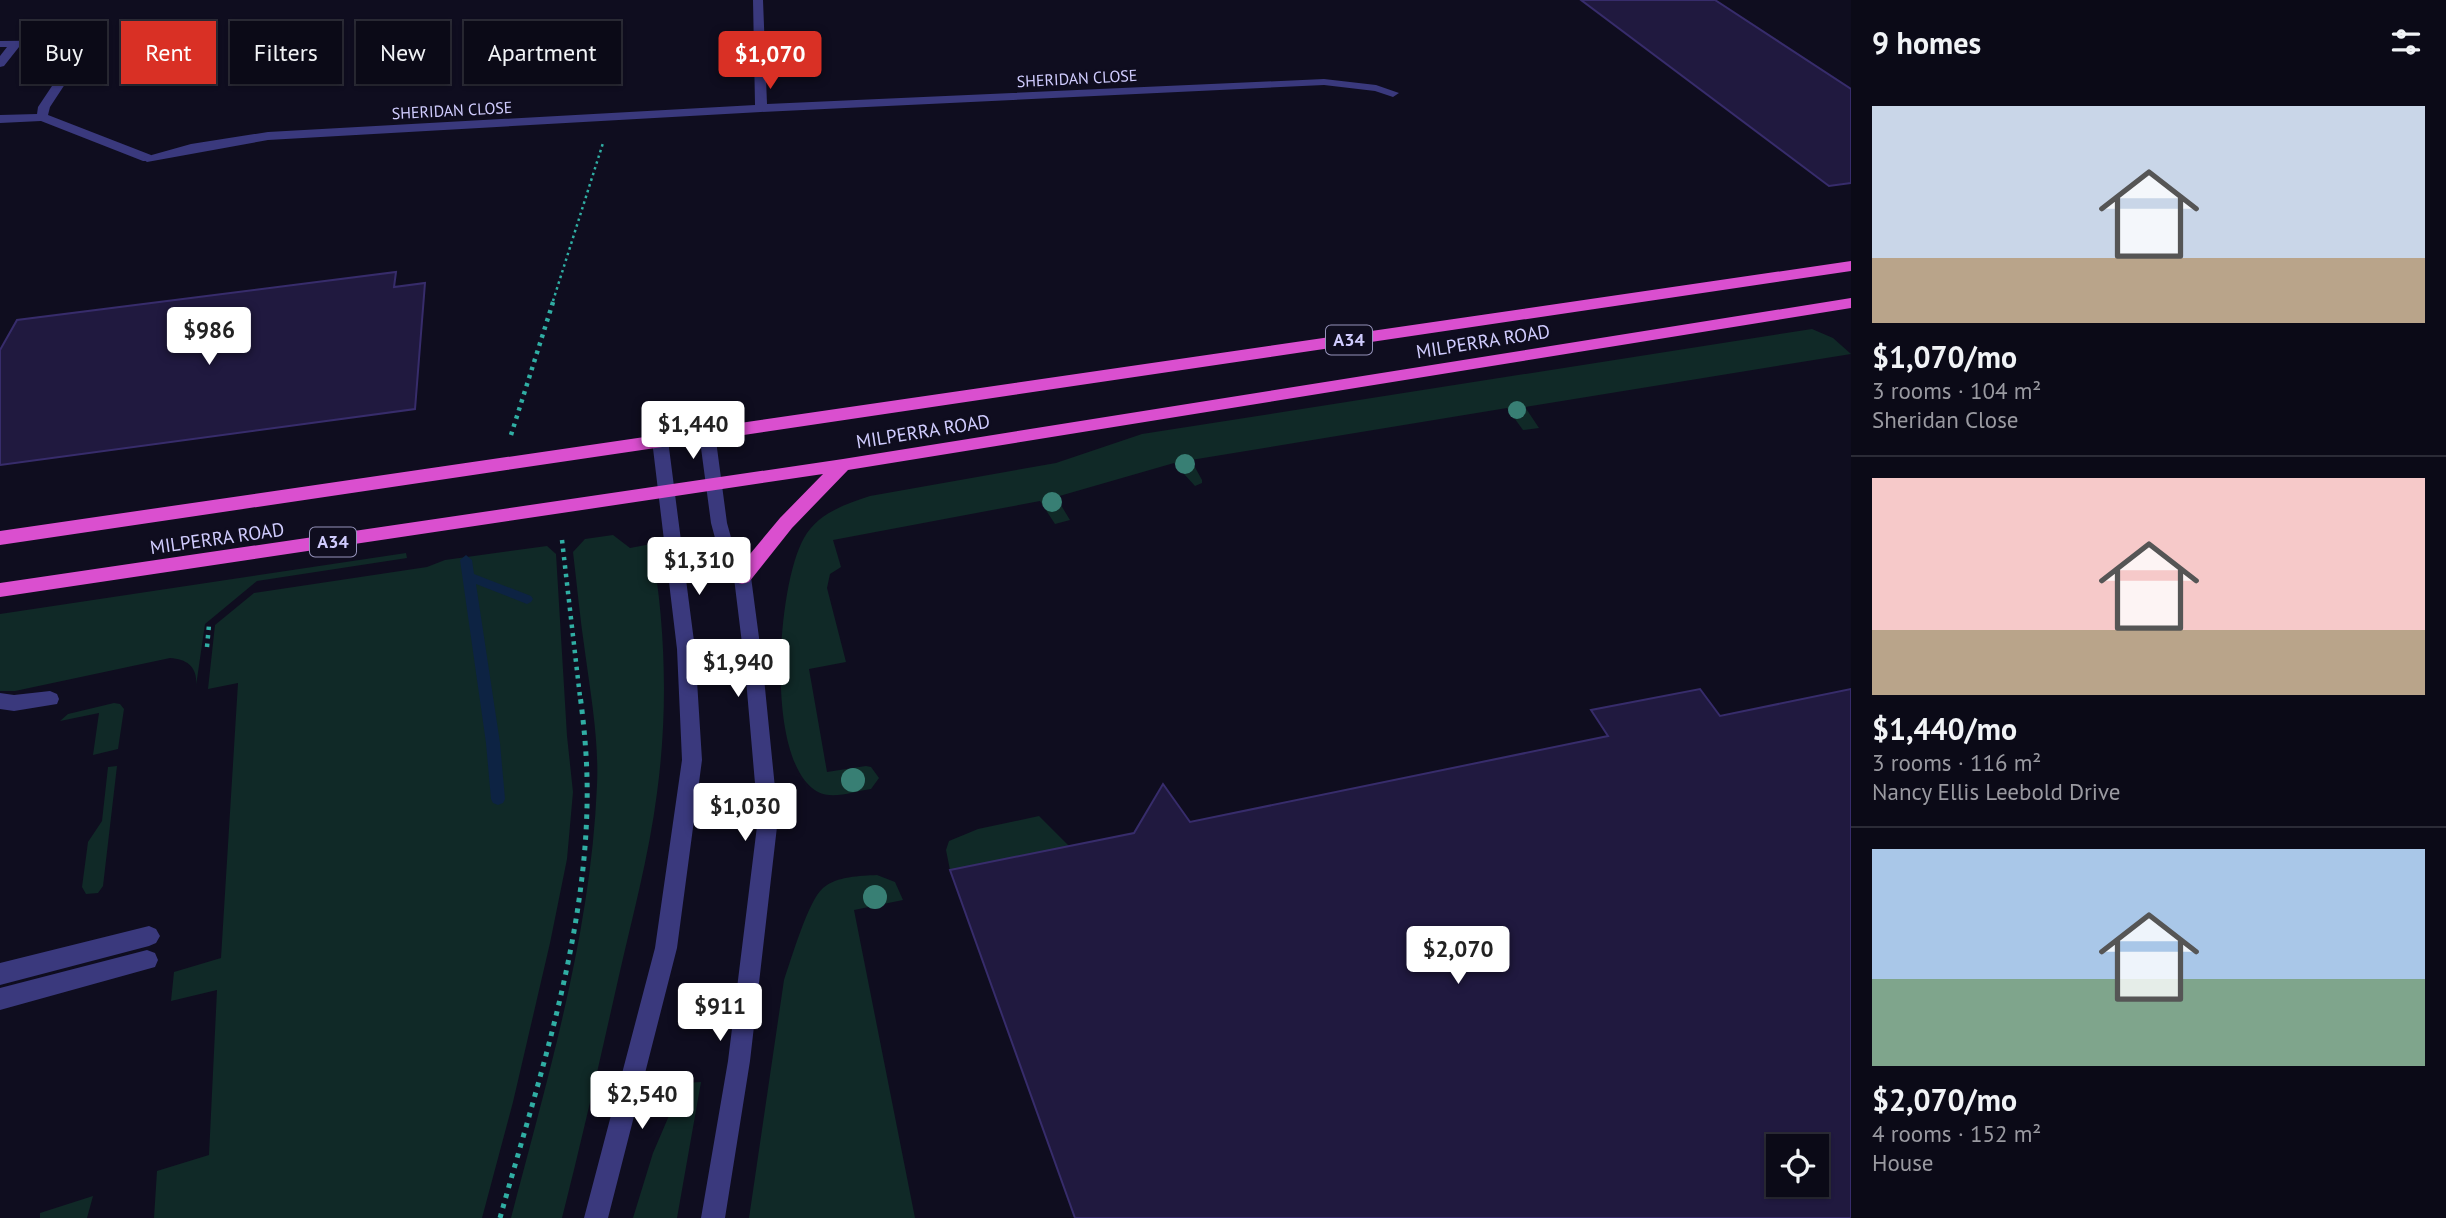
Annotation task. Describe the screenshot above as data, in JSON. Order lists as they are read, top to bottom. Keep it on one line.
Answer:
{"streets":{"highway":["A34","MILPERRA ROAD"],"street":["SHERIDAN CLOSE"]},"page":{"heading":"9 homes","chip":["Buy","Rent","Filters","New","Apartment"],"price":["$1,070","$986","$1,440","$1,310","$1,940","$1,030","$2,070","$911","$2,540"],"list":[{"name":"$1,070/mo","note":"3 rooms · 104 m² · Sheridan Close"},{"name":"$1,440/mo","note":"3 rooms · 116 m² · Nancy Ellis Leebold Drive"},{"name":"$2,070/mo","note":"4 rooms · 152 m² · House"}]}}
